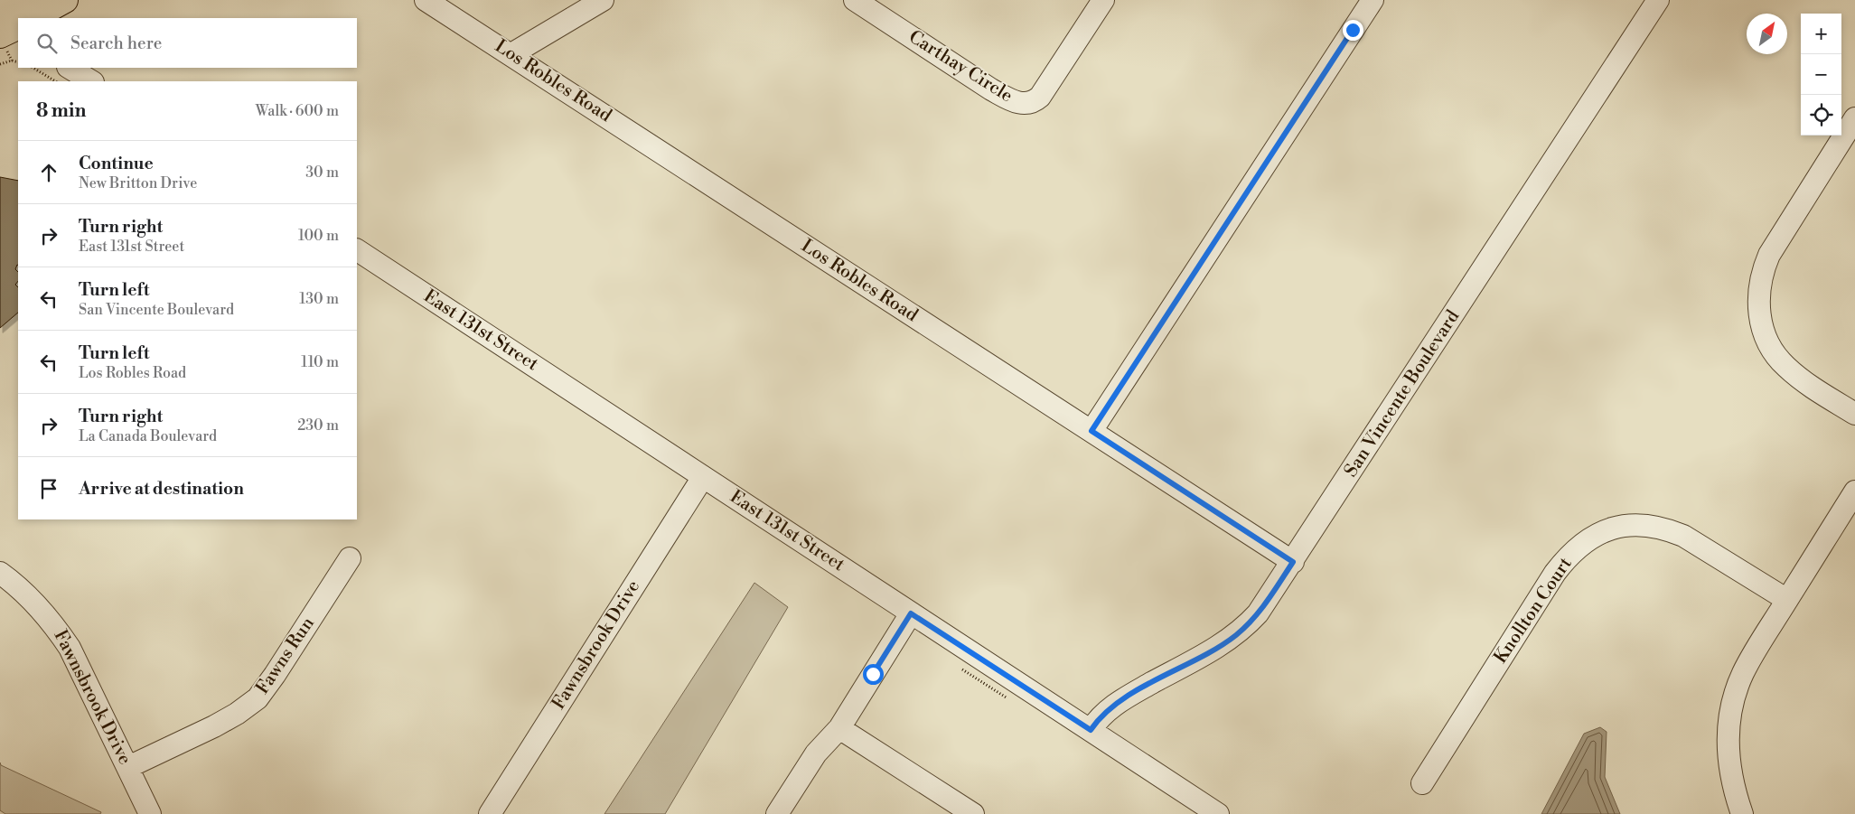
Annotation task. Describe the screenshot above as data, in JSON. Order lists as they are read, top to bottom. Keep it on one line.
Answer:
{"streets":{"street":["Carthay Circle","Los Robles Road","East 131st Street","San Vincente Boulevard","Knollton Court","Fawnsbrook Drive","Fawns Run"]},"crossings":[["Los Robles Road","San Vincente Boulevard"],["East 131st Street","San Vincente Boulevard"],["East 131st Street","Fawnsbrook Drive"],["Fawnsbrook Drive","Fawns Run"]],"north":"top right","page":{"map_buttons":["+","−"],"search":"Search here","heading":["8 min","Walk · 600 m"],"list":[["Continue","New Britton Drive","30 m"],["Turn right","East 131st Street","100 m"],["Turn left","San Vincente Boulevard","130 m"],["Turn left","Los Robles Road","110 m"],["Turn right","La Canada Boulevard","230 m"],"Arrive at destination"]}}
